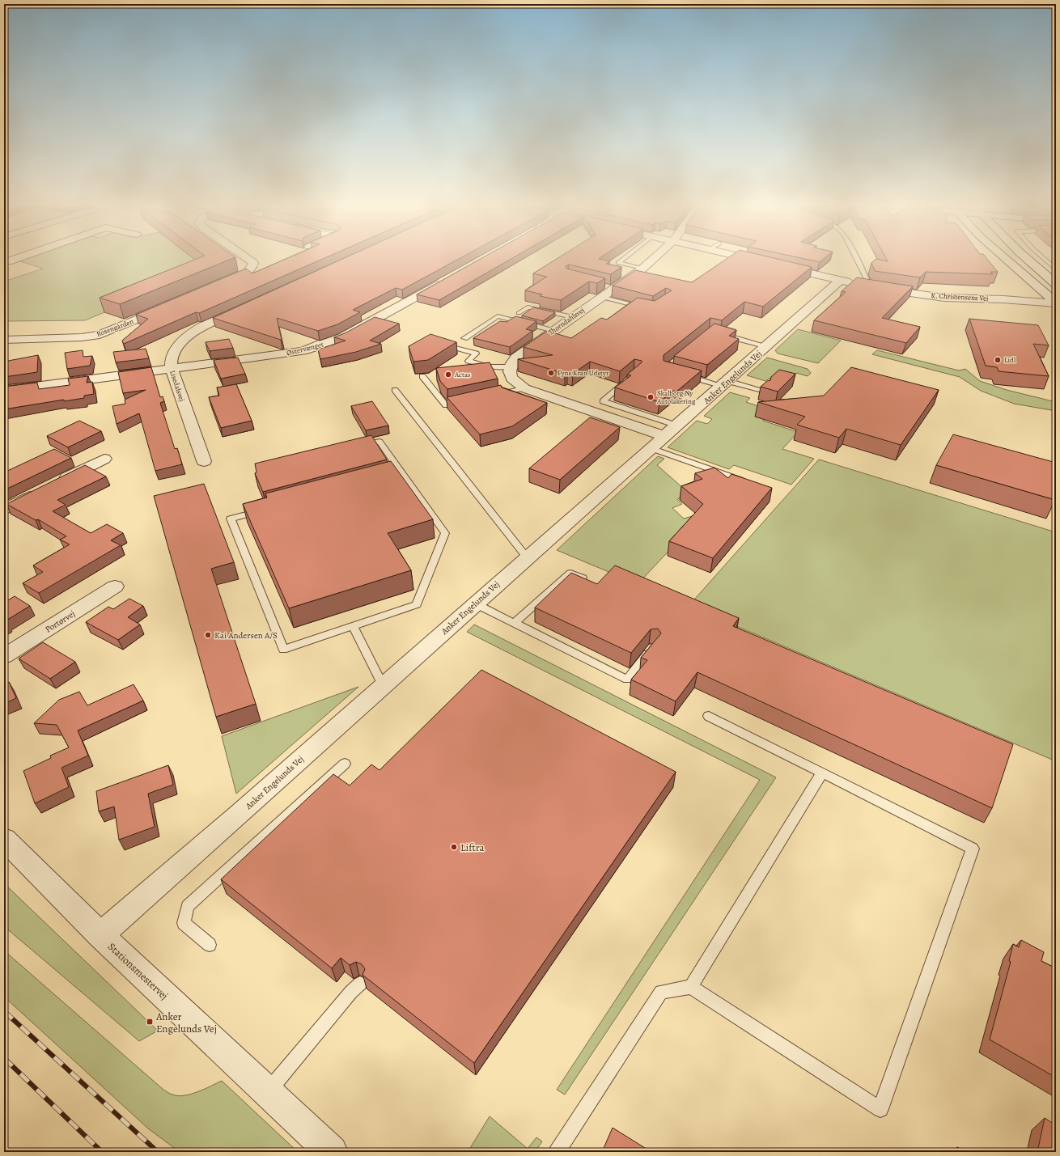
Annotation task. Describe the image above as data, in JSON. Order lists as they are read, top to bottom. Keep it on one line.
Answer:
{"streets":{"street":["K. Christensens Vej","Thorndahlsvej","Rosengården","Østervænget","Anker Engelunds Vej","Lisedalsvej","Portørvej","Stationsmestervej"]},"crossings":[["K. Christensens Vej","Anker Engelunds Vej"],["Østervænget","Lisedalsvej"],["Anker Engelunds Vej","Stationsmestervej"]],"places":{"other":["Lidl","Fyns Kran Udstyr","Actas","Skalborg Ny Autolakering","Kai Andersen A/S","Liftra"],"transit":["Anker Engelunds Vej"]}}
